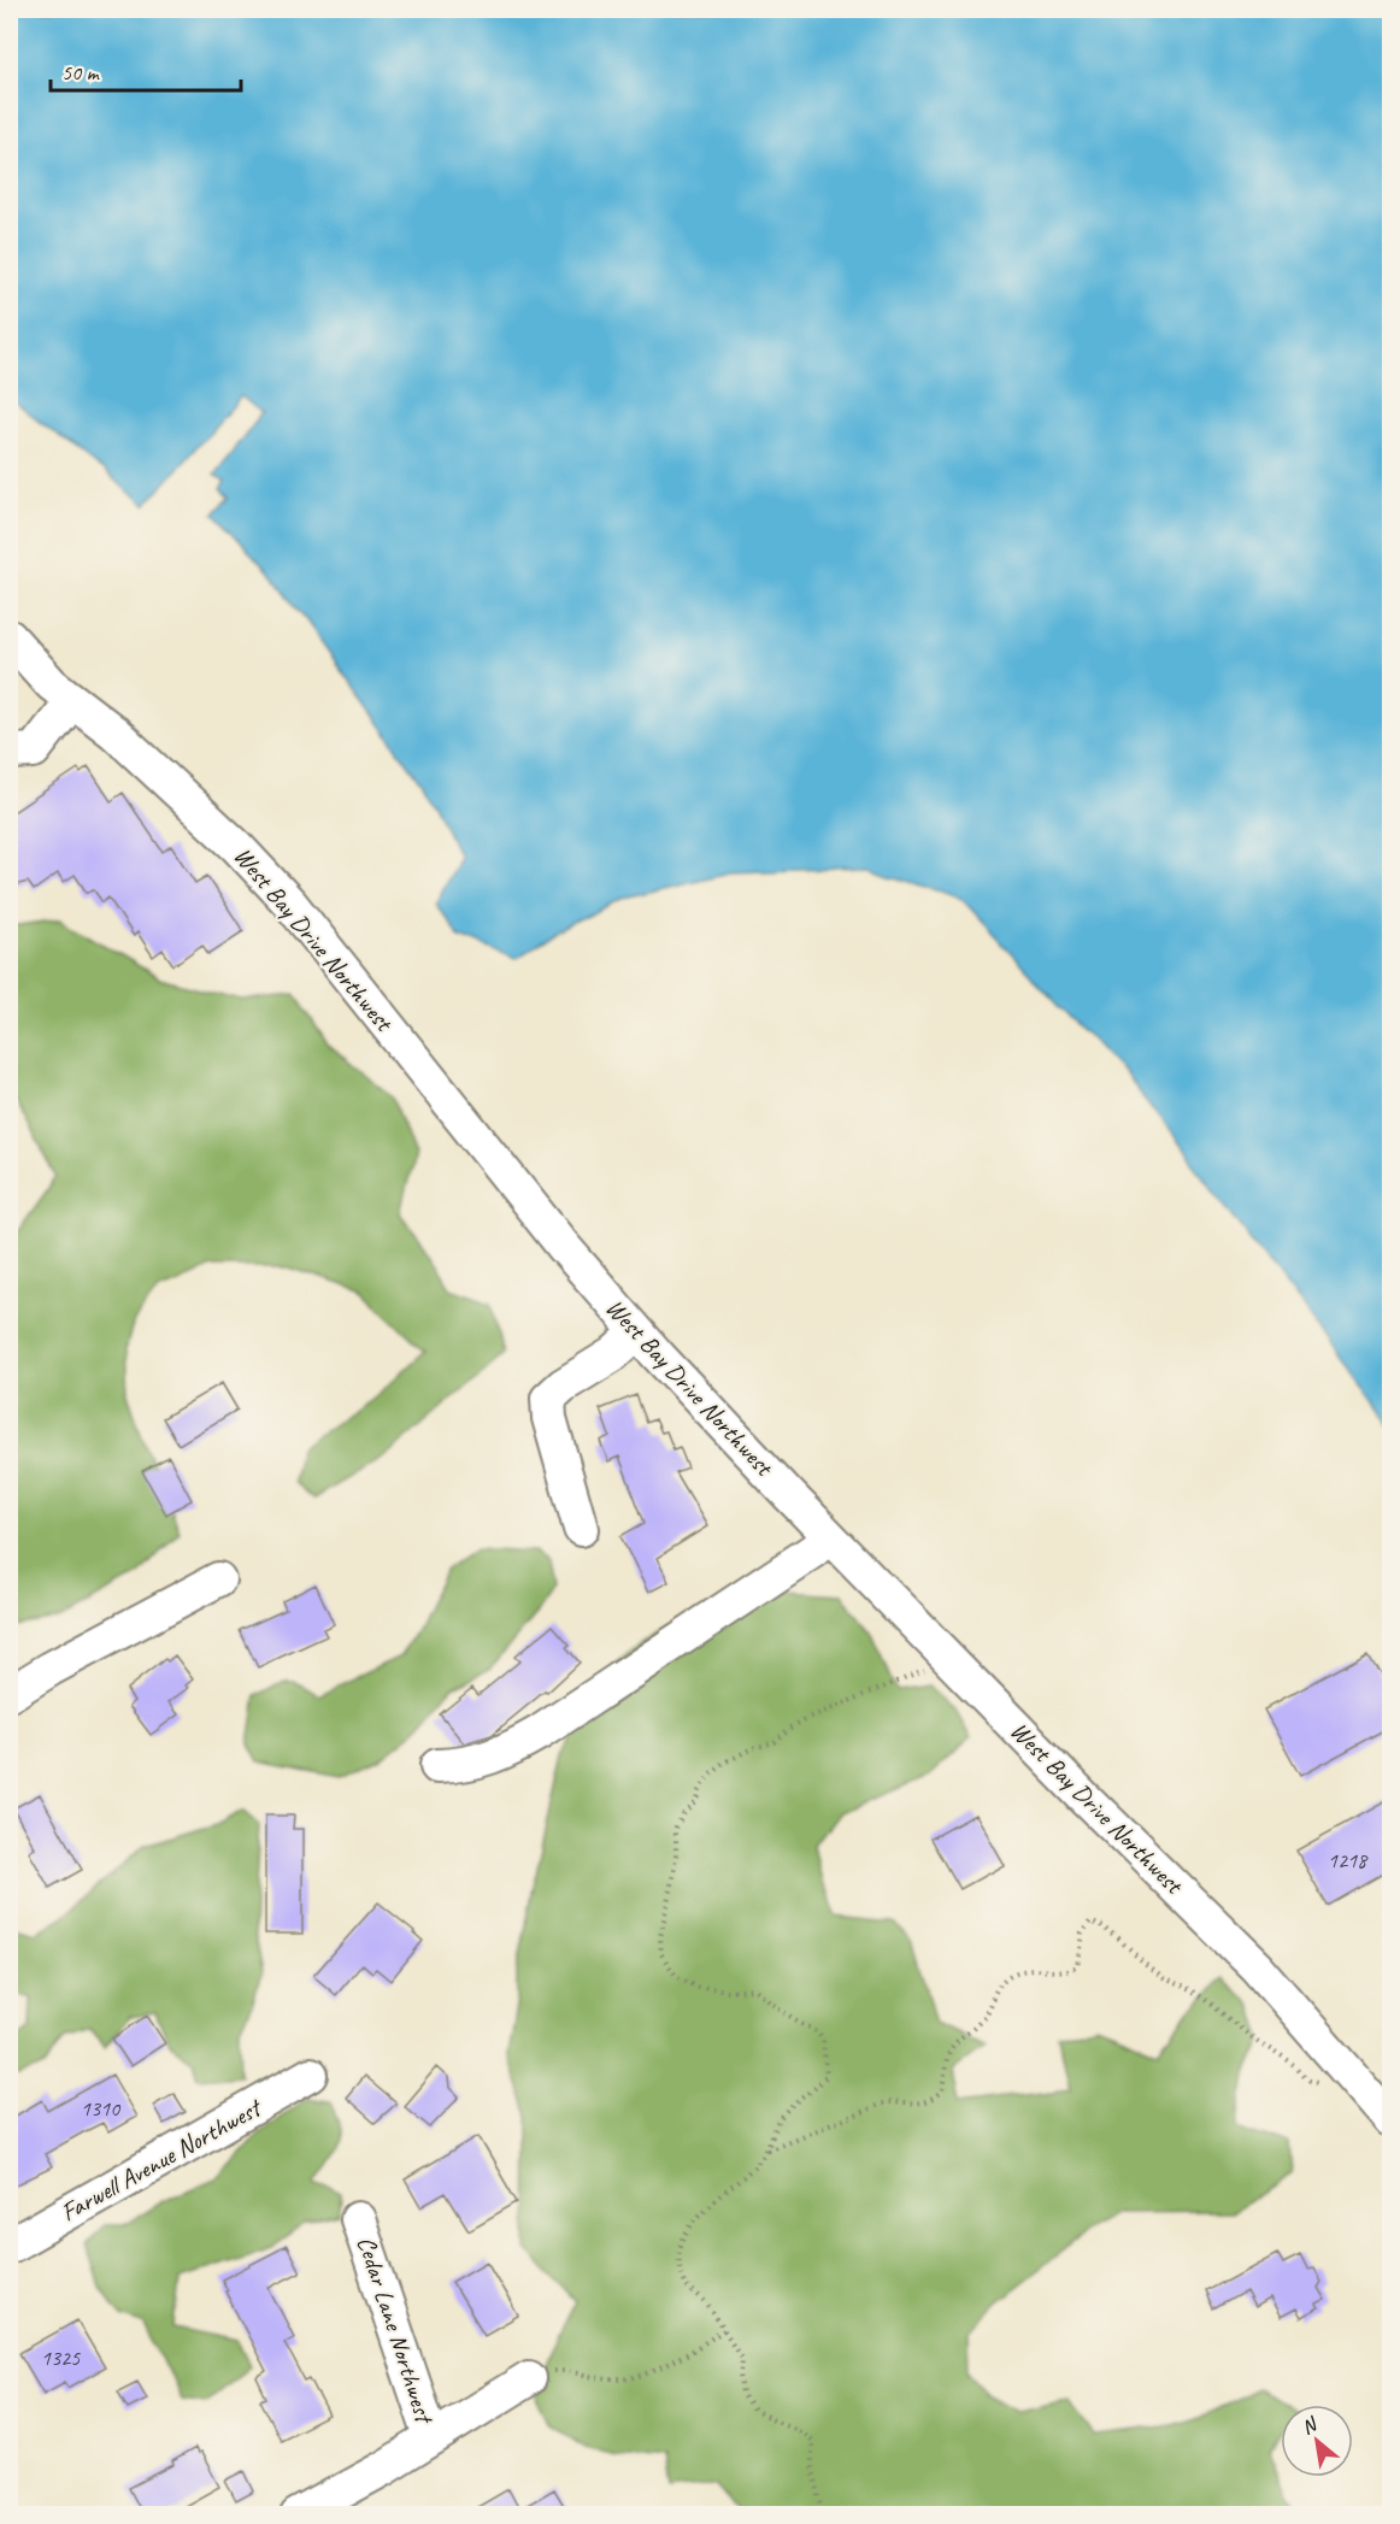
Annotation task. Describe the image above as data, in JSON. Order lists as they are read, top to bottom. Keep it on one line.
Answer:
{"streets":{"street":["West Bay Drive Northwest","Farwell Avenue Northwest","Cedar Lane Northwest"]},"house_numbers":["1218","1310","1325"],"scale_bar":"50 m","north":"top left"}
